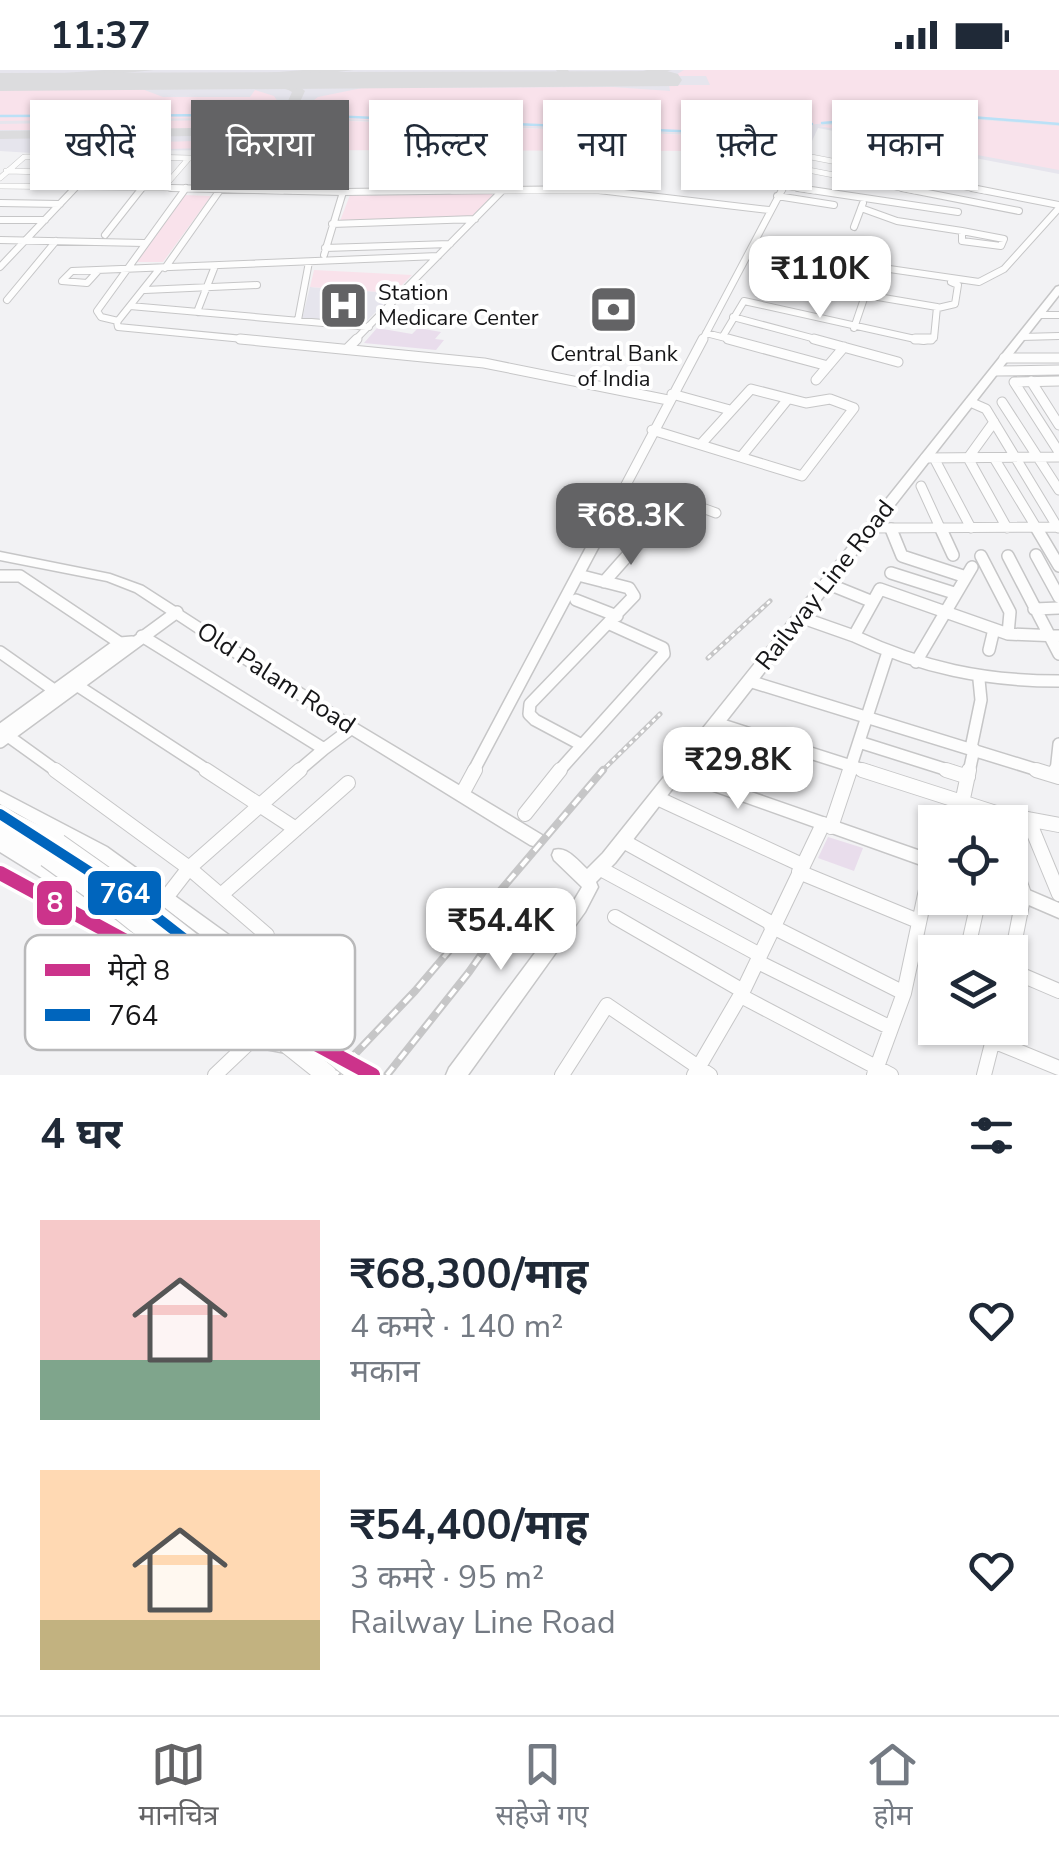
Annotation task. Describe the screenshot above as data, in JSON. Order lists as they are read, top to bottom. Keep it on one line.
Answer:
{"streets":{"street":["Railway Line Road","Old Palam Road"]},"places":{"hospital":["Station Medicare Center"],"bank":["Central Bank of India"]},"lines":["transit line 764","metro line 8"],"legend":["मेट्रो 8","764"],"page":{"status":"11:37","chip":["खरीदें","किराया","फ़िल्टर","नया","फ़्लैट","मकान"],"price":["₹110K","₹68.3K","₹29.8K","₹54.4K"],"heading":"4 घर","list":[{"name":"₹68,300/माह","note":"4 कमरे · 140 m² · मकान"},{"name":"₹54,400/माह","note":"3 कमरे · 95 m² · Railway Line Road"}],"tabs":["मानचित्र","सहेजे गए","होम"]}}
